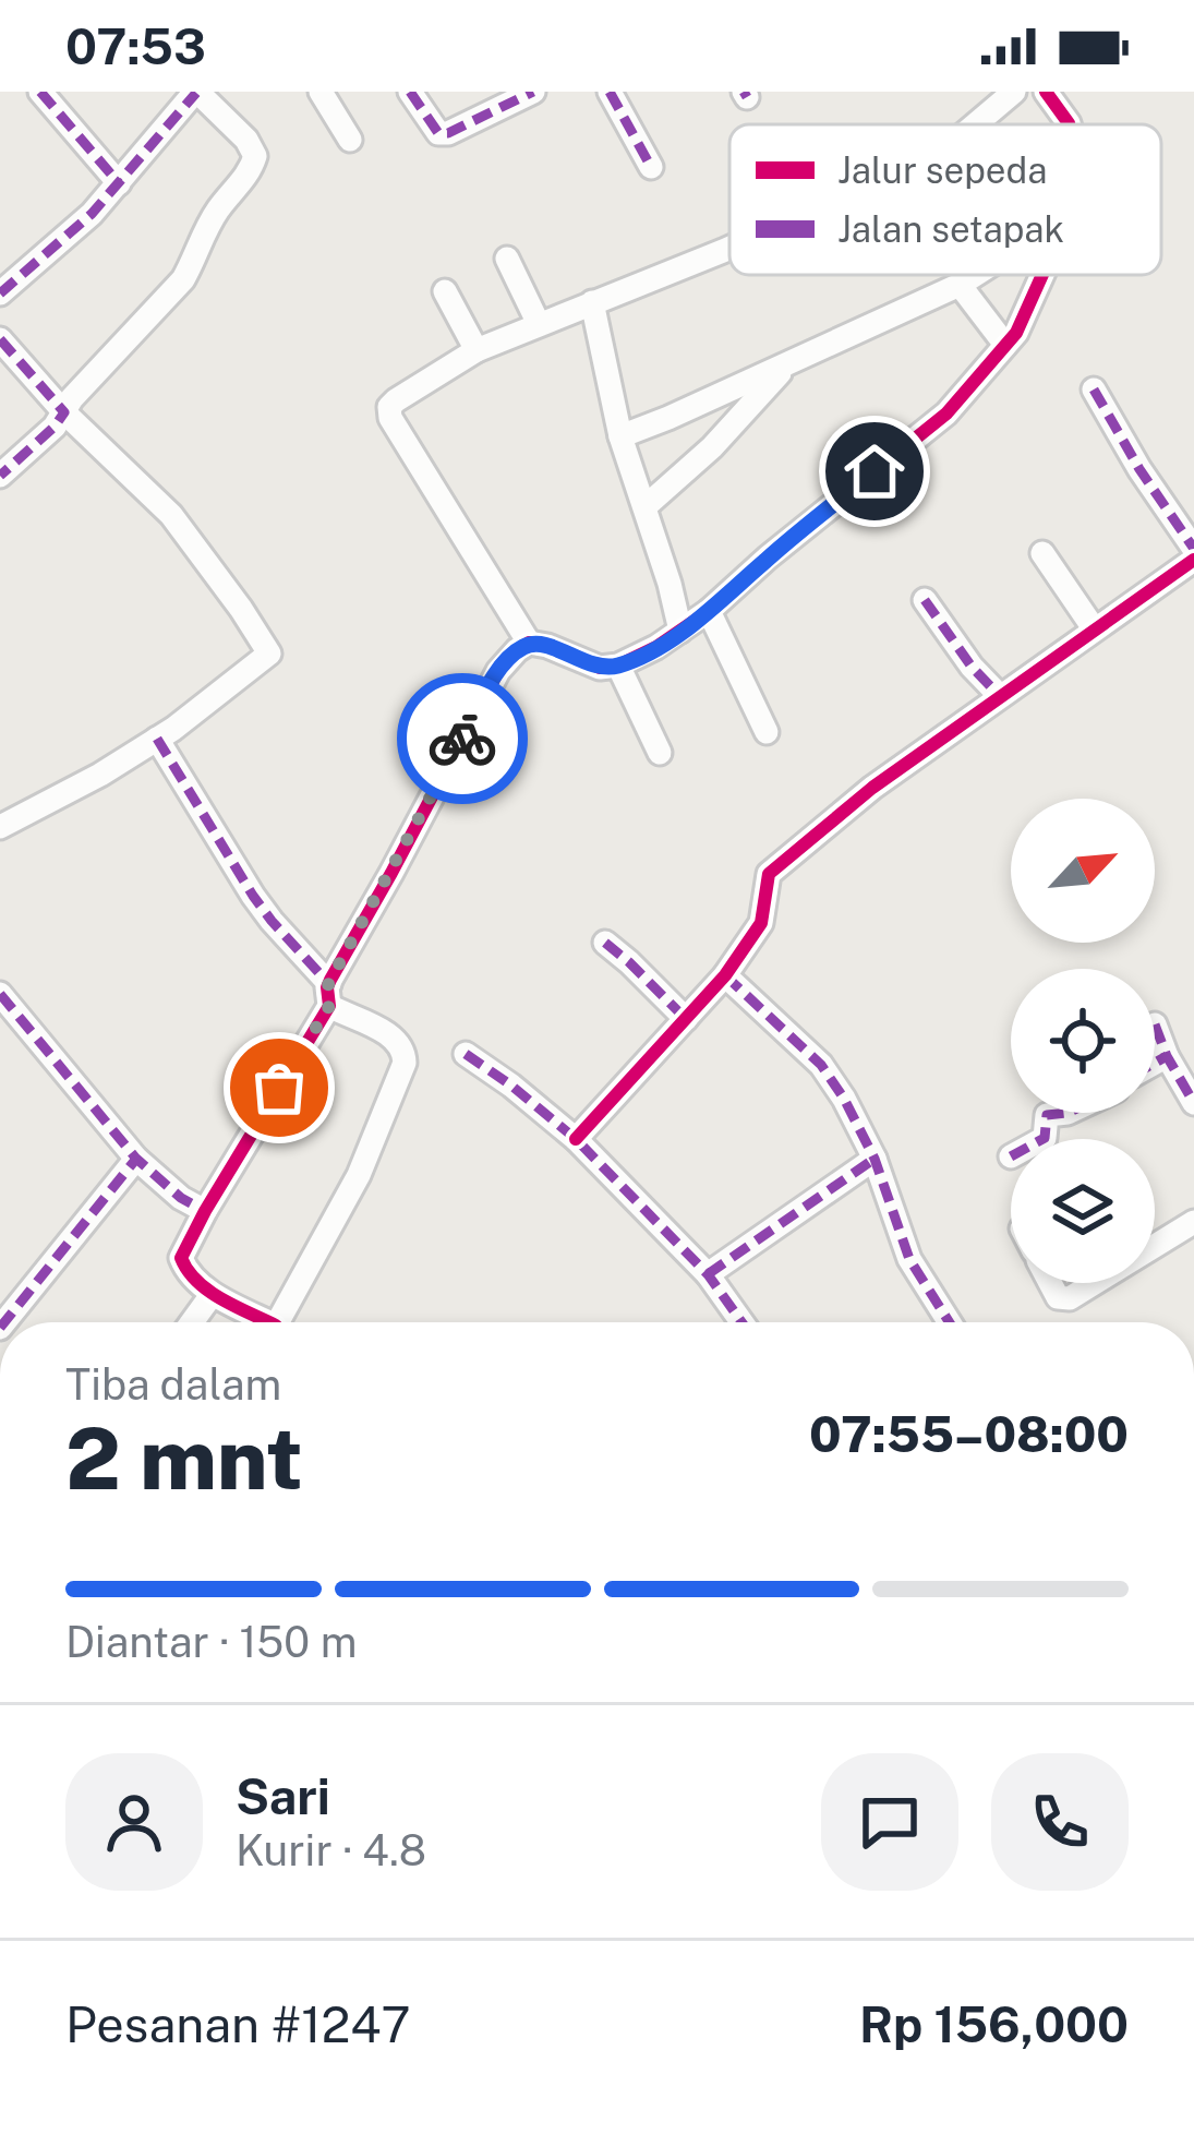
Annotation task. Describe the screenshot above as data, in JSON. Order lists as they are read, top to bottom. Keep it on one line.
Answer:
{"legend":["Jalur sepeda","Jalan setapak"],"north":"top right","page":{"status":"07:53","heading":["2 mnt","Tiba dalam","07:55–08:00"],"panel":["Sari","Kurir · 4.8","Pesanan #1247","Rp 156,000"],"bar":"Diantar · 150 m"}}
